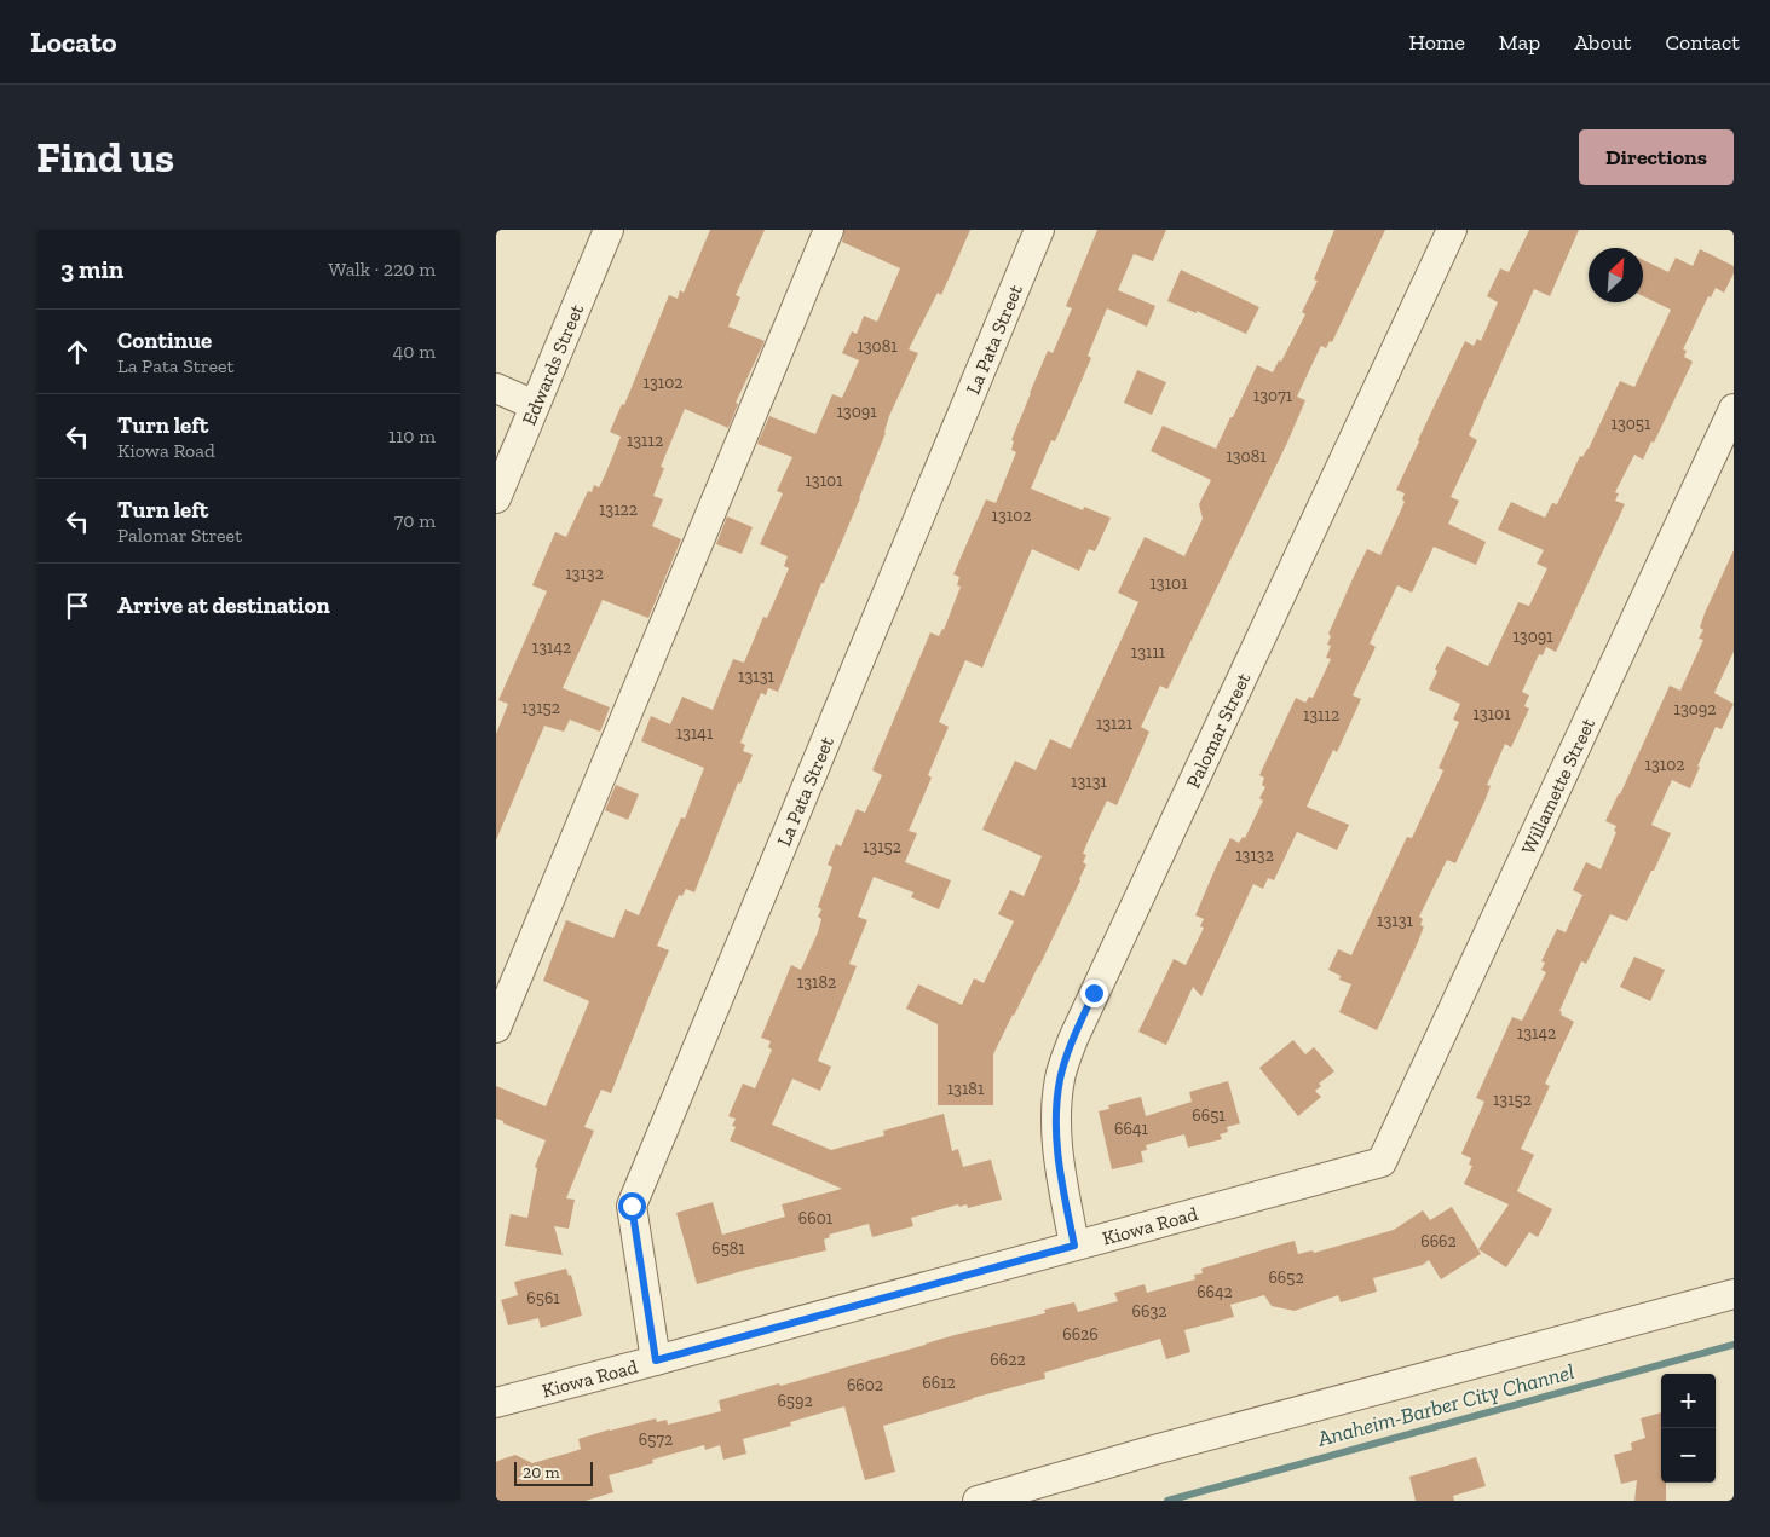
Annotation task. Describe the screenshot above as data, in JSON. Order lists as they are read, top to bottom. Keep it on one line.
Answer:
{"streets":{"street":["La Pata Street","Edwards Street","Palomar Street","Willamette Street","Kiowa Road"]},"crossings":[["La Pata Street","Kiowa Road"],["Palomar Street","Kiowa Road"],["Willamette Street","Kiowa Road"]],"water":["Anaheim-Barber City Channel"],"house_numbers":["13081","13102","13071","13091","13051","13112","13081","13101","13122","13102","13132","13101","13091","13142","13111","13131","13152","13092","13101","13112","13121","13141","13102","13131","13152","13132","13131","13182","13142","13181","13152","6651","6641","6601","6662","6581","6652","6642","6561","6632","6626","6622","6612","6602","6592","6572"],"scale_bar":"20 m","north":"top right","page":{"header":"Locato","nav":["Home","Map","About","Contact"],"buttons":"Directions","title":"Find us","heading":["3 min","Walk · 220 m"],"list":[["Continue","La Pata Street","40 m"],["Turn left","Kiowa Road","110 m"],["Turn left","Palomar Street","70 m"],"Arrive at destination"],"map_buttons":["+","−"],"scale":"20 m"}}
